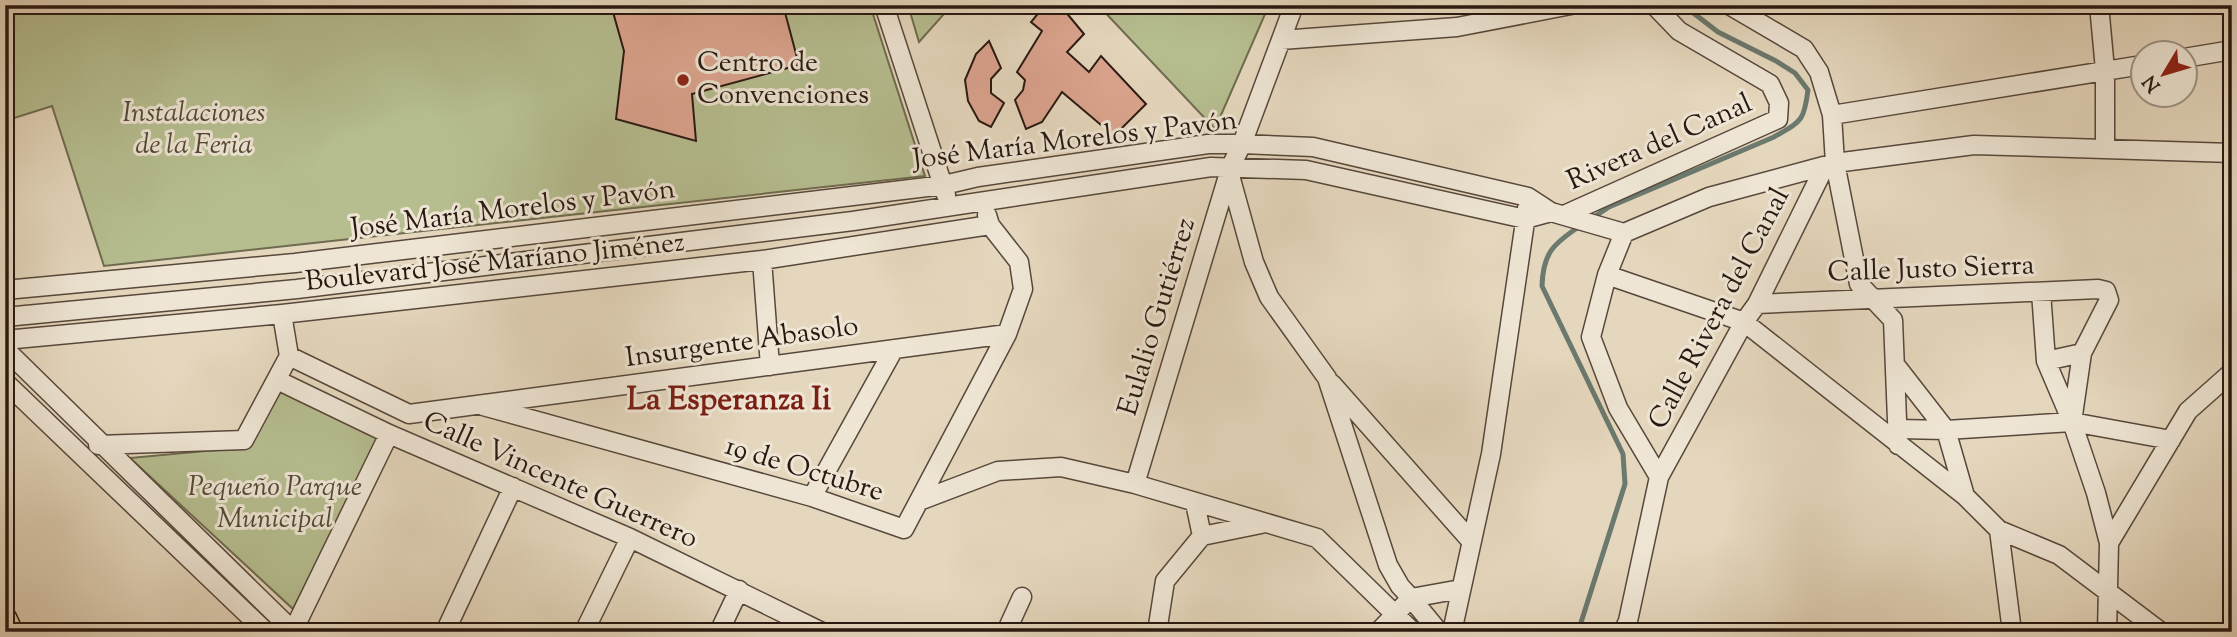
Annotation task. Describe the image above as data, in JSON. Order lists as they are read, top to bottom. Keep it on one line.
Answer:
{"streets":{"street":["José María Morelos y Pavón","Rivera del Canal","Boulevard José Maríano Jiménez","Calle Justo Sierra","Calle Rivera del Canal","Eulalio Gutiérrez","Insurgente Abasolo","19 de Octubre","Calle Vincente Guerrero"]},"crossings":[["José María Morelos y Pavón","Rivera del Canal"],["José María Morelos y Pavón","Eulalio Gutiérrez"],["Calle Justo Sierra","Calle Rivera del Canal"],["Eulalio Gutiérrez","19 de Octubre"],["Insurgente Abasolo","19 de Octubre"]],"districts":["La Esperanza Ii"],"parks":["Instalaciones de la Feria","Pequeño Parque Municipal"],"places":["Centro de Convenciones"],"north":"bottom left"}
